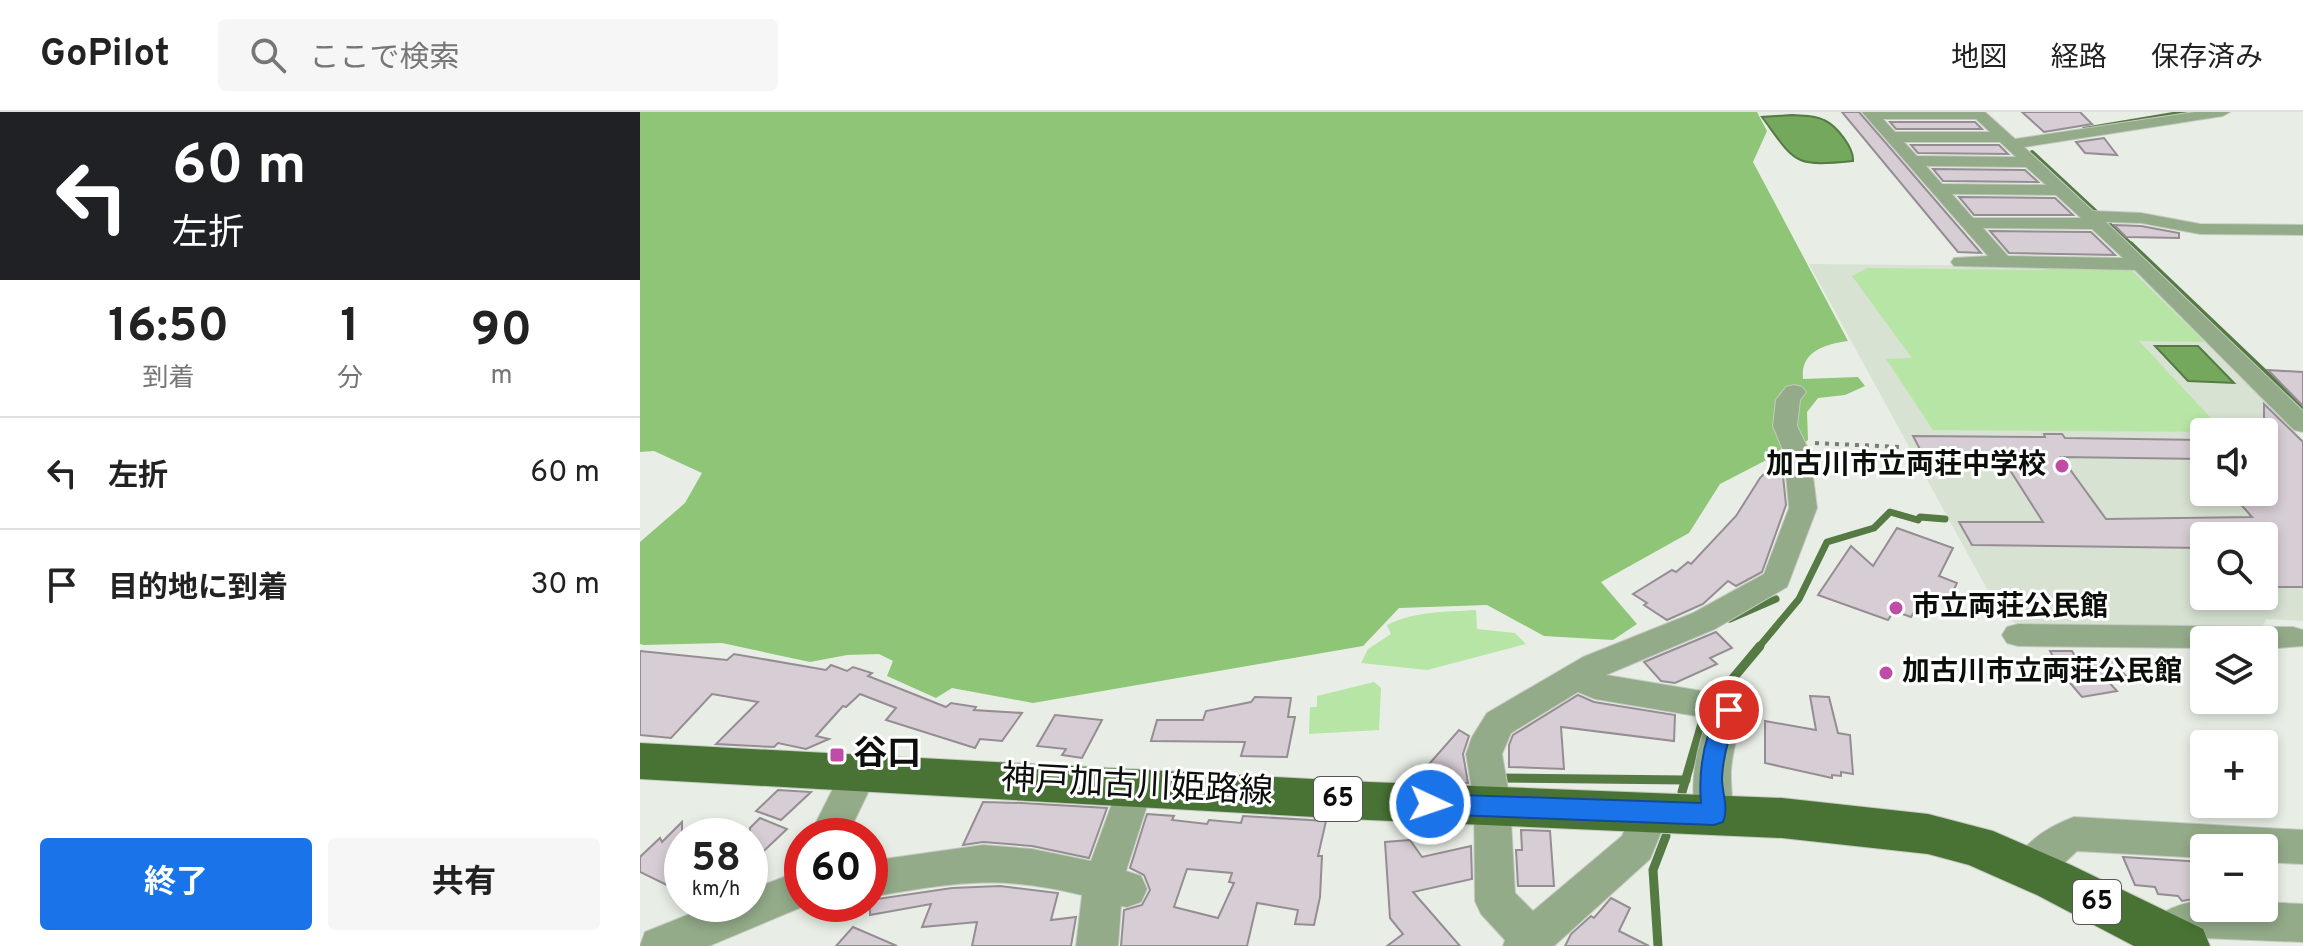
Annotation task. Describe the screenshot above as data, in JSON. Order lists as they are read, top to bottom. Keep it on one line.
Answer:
{"streets":{"main road":["神戸加古川姫路線","65"]},"places":{"other":["加古川市立両荘中学校","市立両荘公民館","加古川市立両荘公民館"],"transit":["谷口"]},"page":{"header":"GoPilot","search":"ここで検索","nav":["地図","経路","保存済み"],"turn":["60 m","左折"],"eta":["16:50","到着","1","分","90","m"],"list":[{"name":"左折","value":"60 m"},{"name":"目的地に到着","value":"30 m"}],"map_buttons":["+","−"],"speed":"58 km/h","limit":"60","buttons":["終了","共有"]}}
